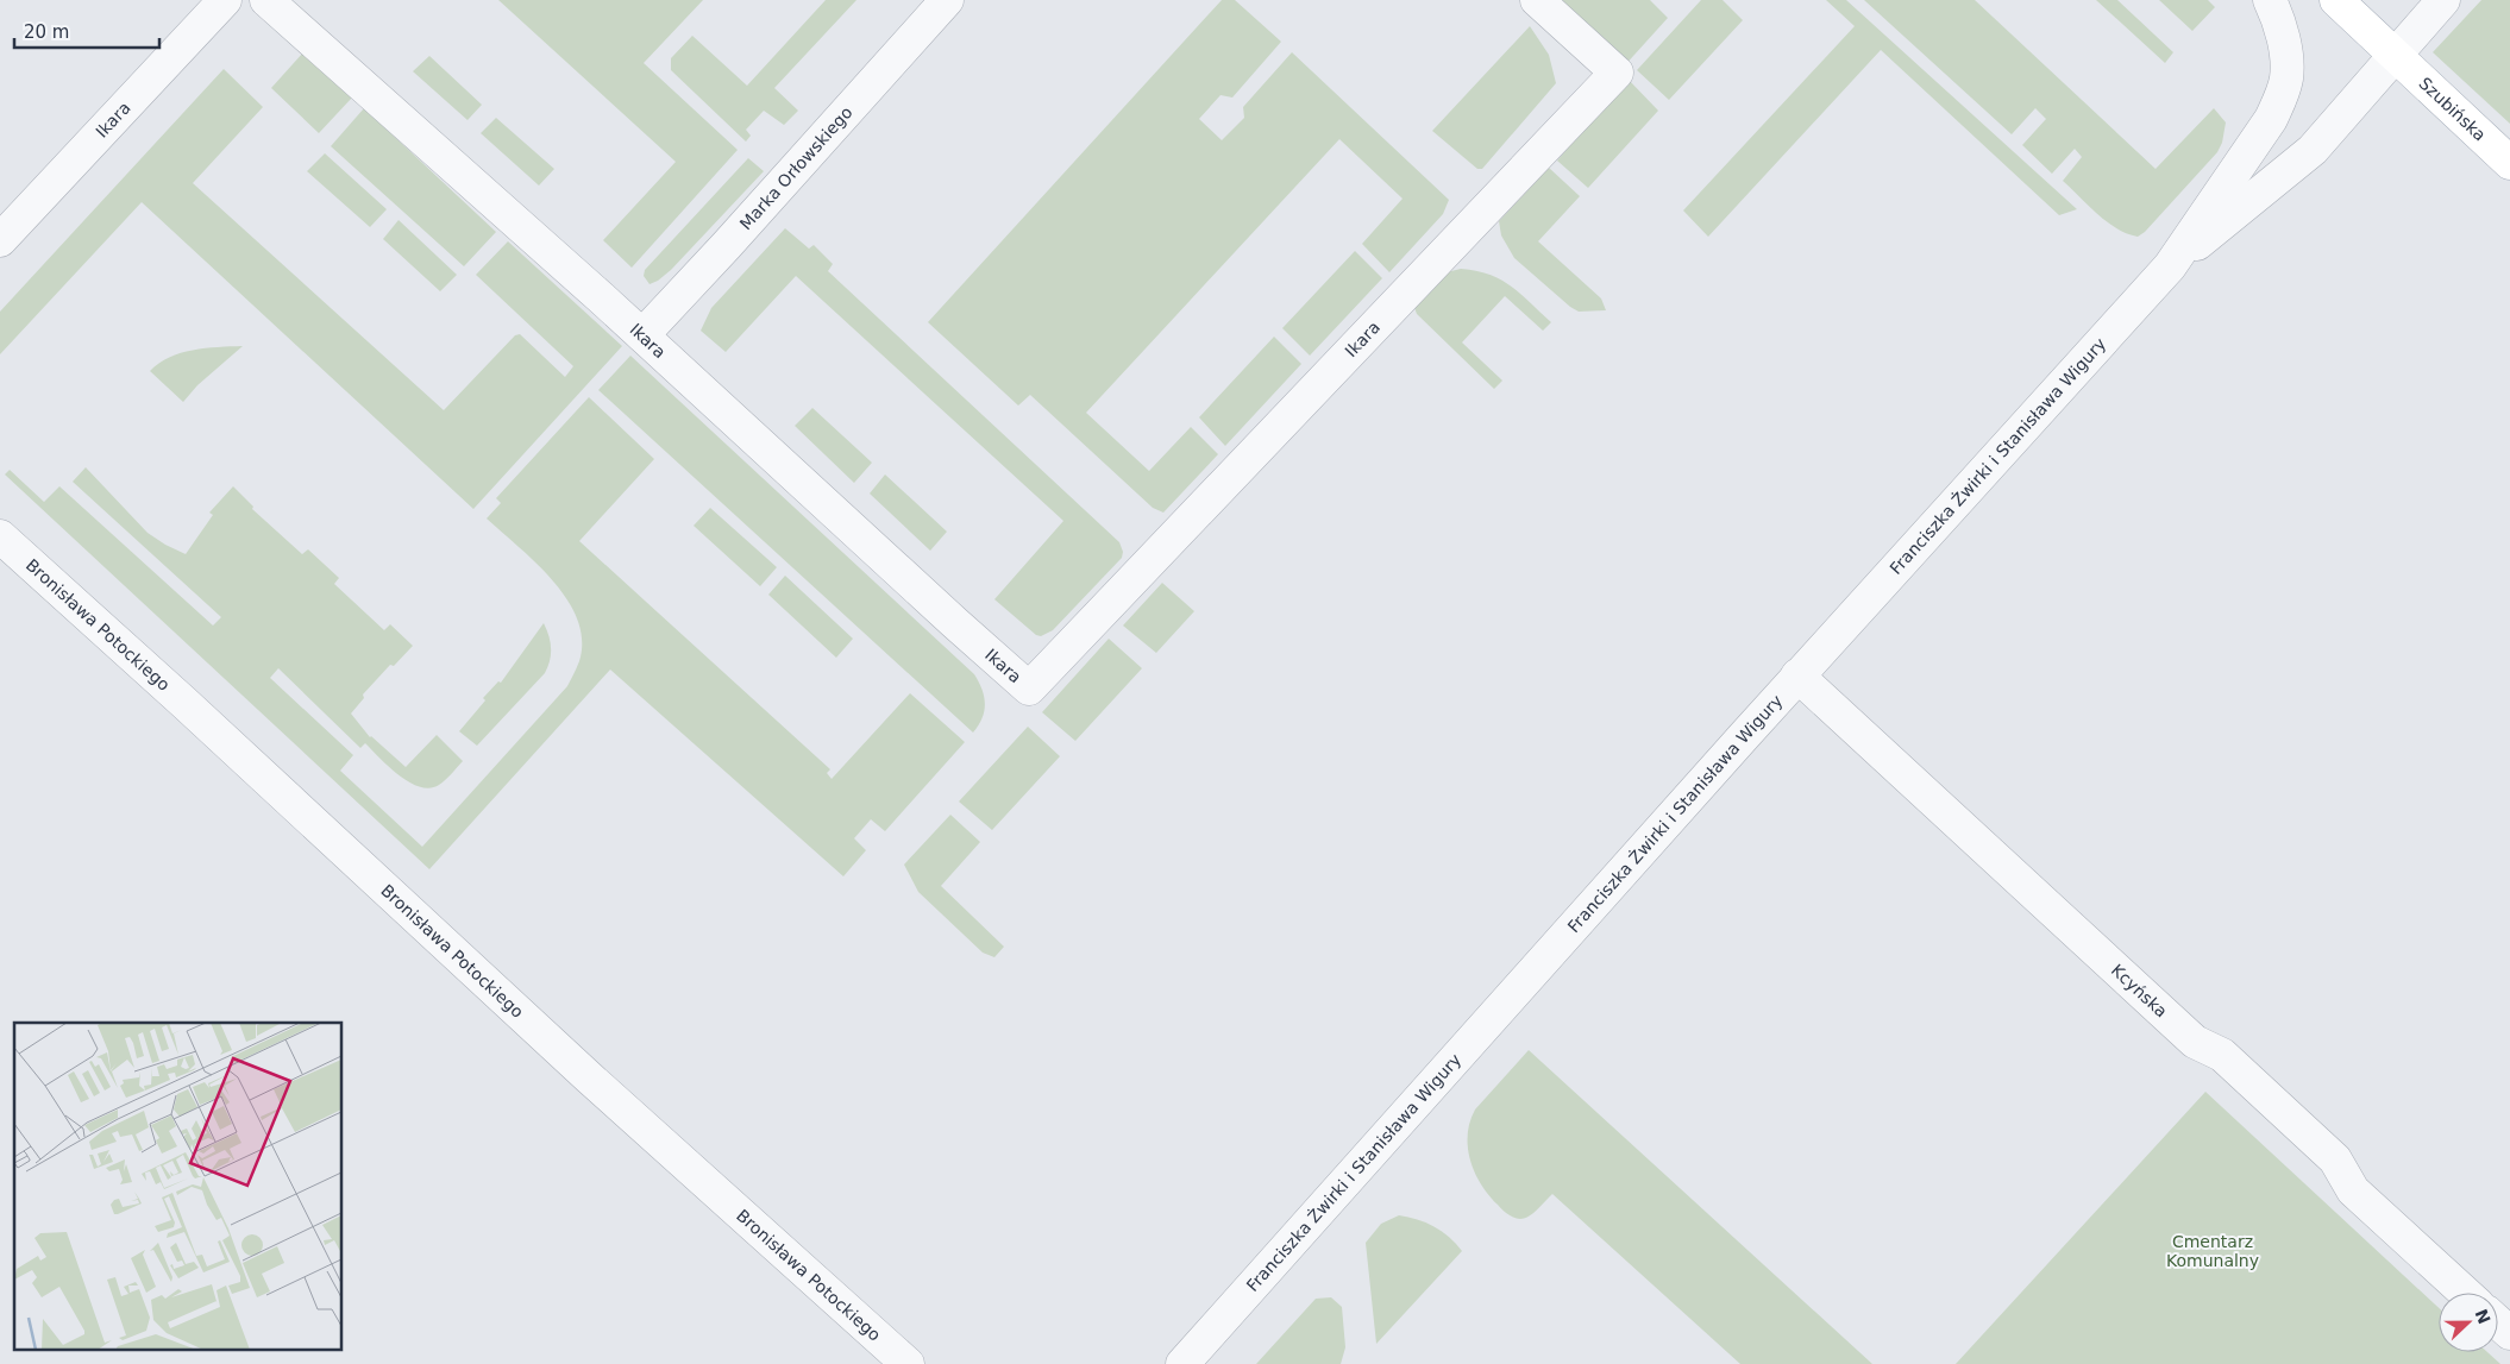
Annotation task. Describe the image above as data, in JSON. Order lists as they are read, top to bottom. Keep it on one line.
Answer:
{"streets":{"main road":["Szubińska"],"street":["Ikara","Marka Orłowskiego","Franciszka Żwirki i Stanisława Wigury","Bronisława Potockiego","Kcyńska"]},"crossings":[["Szubińska","Franciszka Żwirki i Stanisława Wigury"],["Ikara","Marka Orłowskiego"],["Franciszka Żwirki i Stanisława Wigury","Kcyńska"]],"parks":["Cmentarz Komunalny"],"scale_bar":"20 m","north":"right"}
